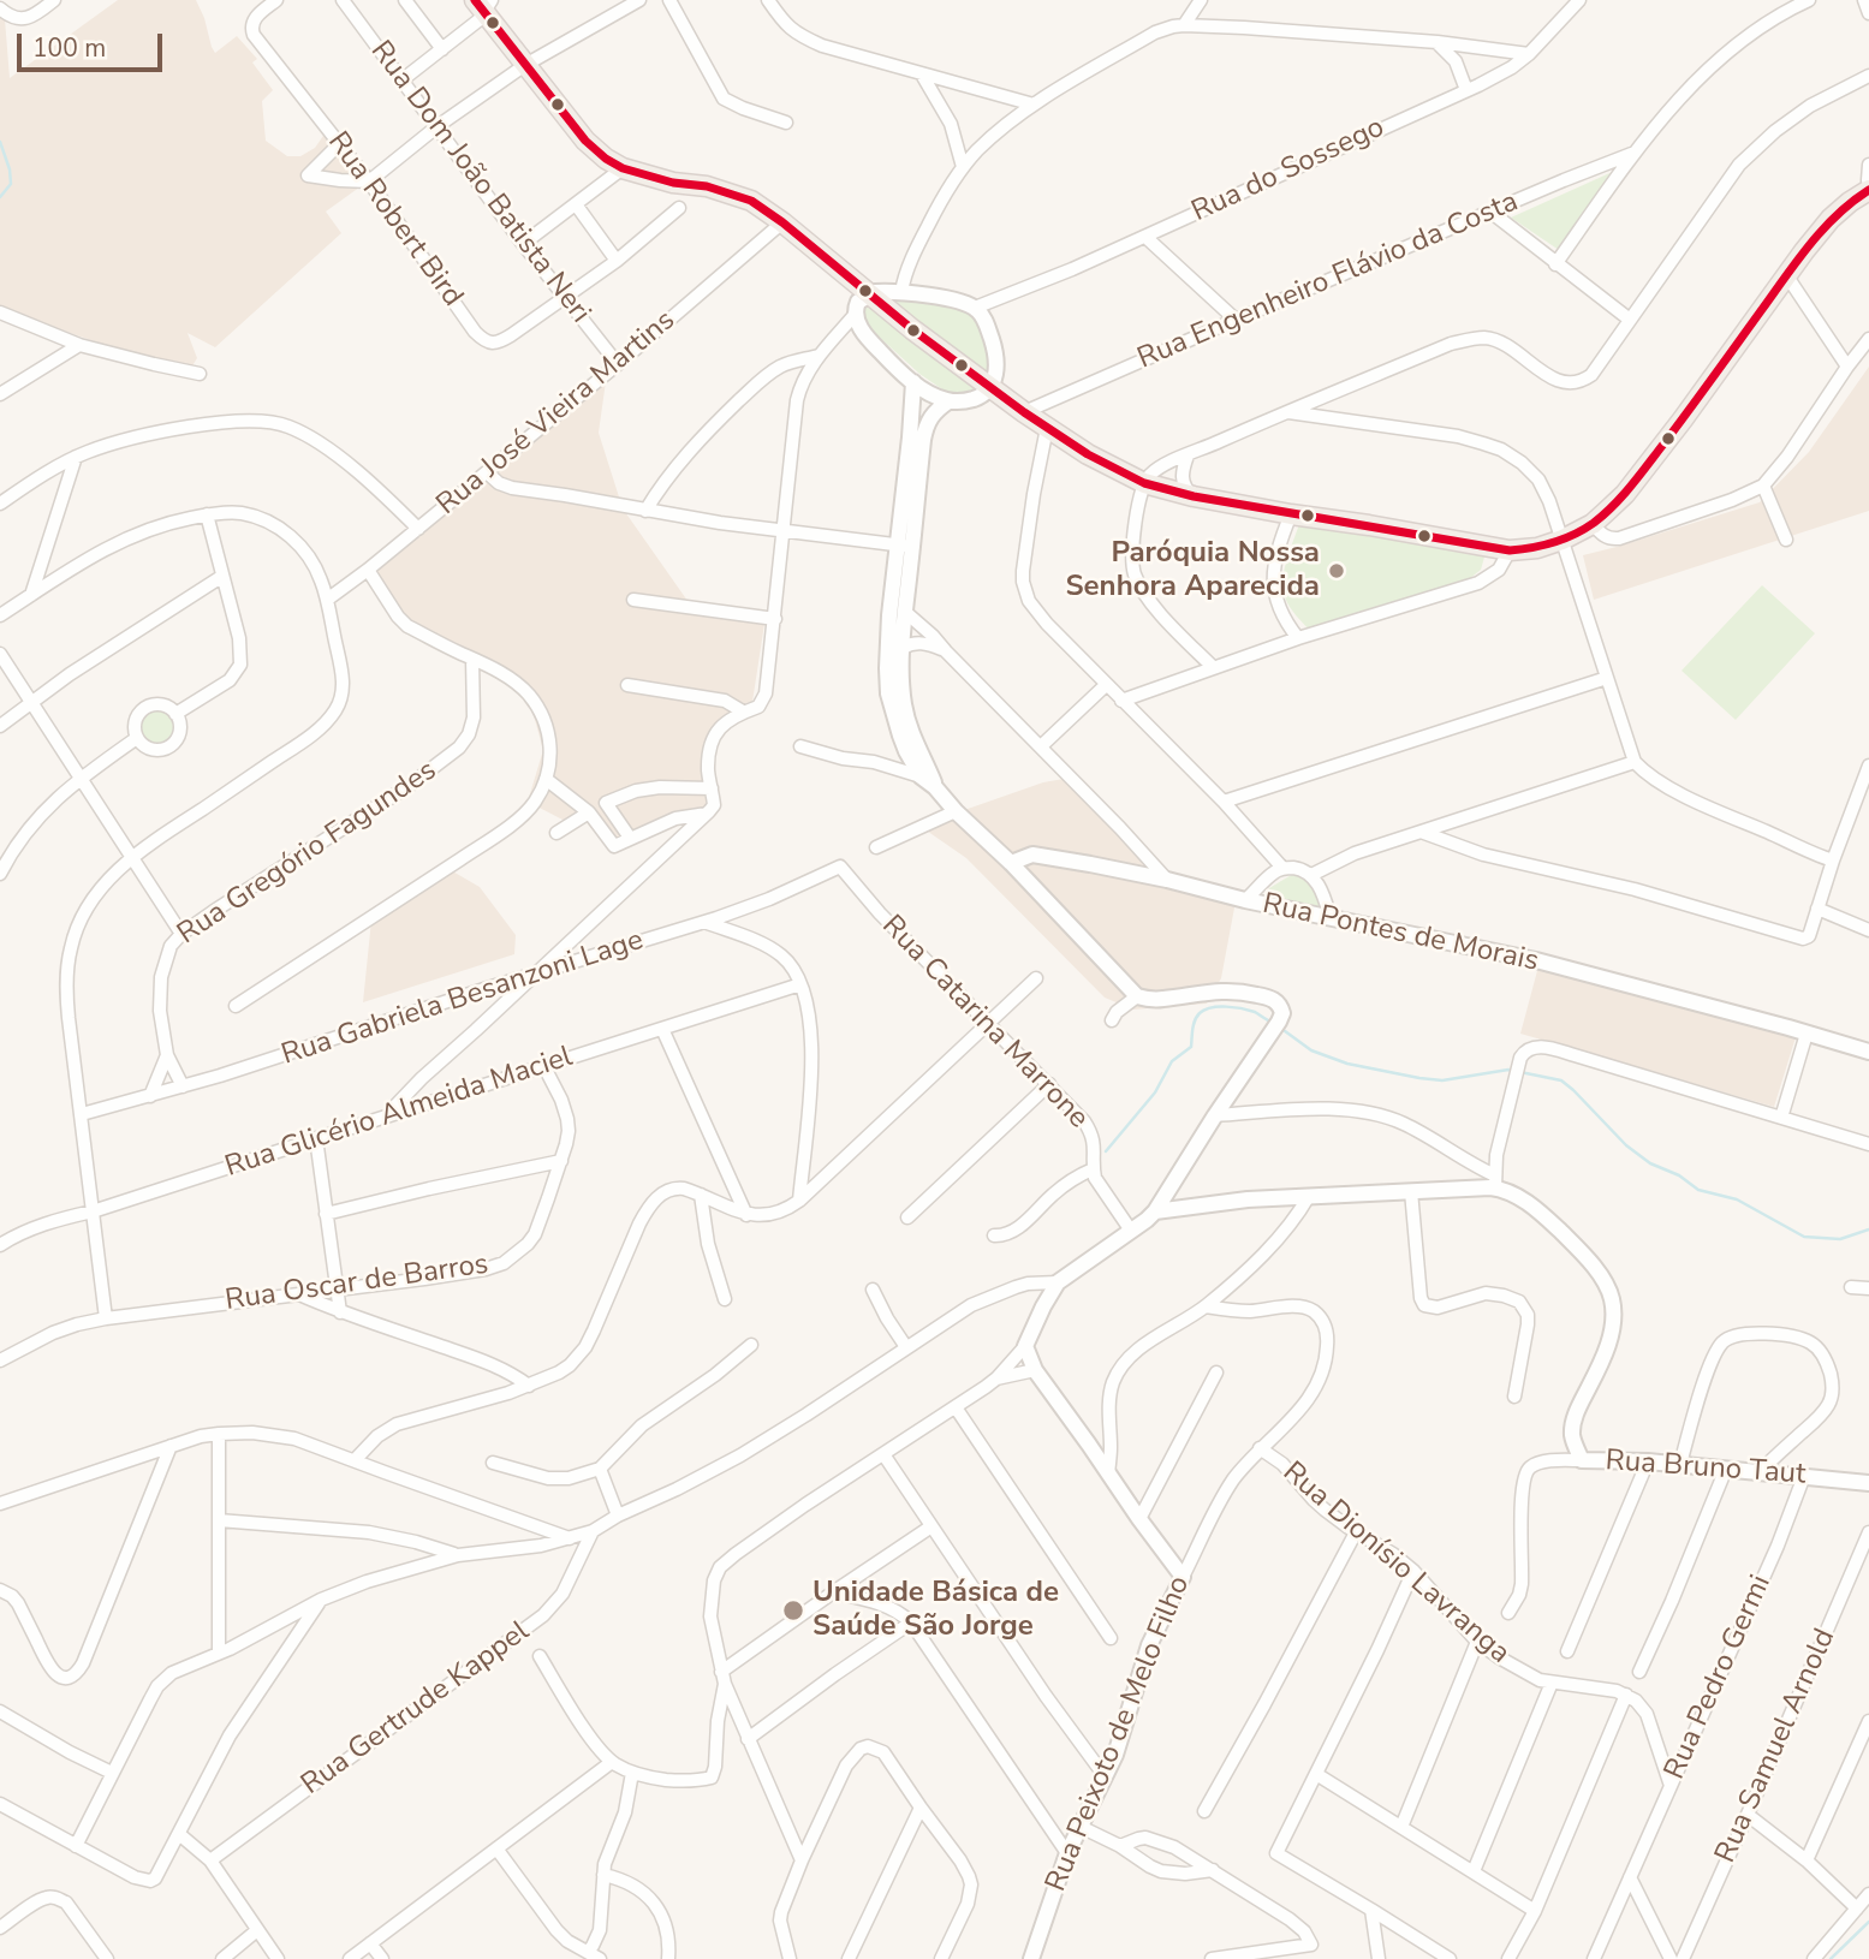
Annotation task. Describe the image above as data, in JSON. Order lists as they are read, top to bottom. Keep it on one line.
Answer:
{"streets":{"street":["Rua do Sossego","Rua Dom João Batista Neri","Rua Robert Bird","Rua Engenheiro Flávio da Costa","Rua José Vieira Martins","Rua Gregório Fagundes","Rua Pontes de Morais","Rua Gabriela Besanzoni Lage","Rua Catarina Marrone","Rua Glicério Almeida Maciel","Rua Oscar de Barros","Rua Bruno Taut","Rua Dionísio Lavranga","Rua Pedro Germi","Rua Gertrude Kappel","Rua Peixoto de Melo Filho","Rua Samuel Arnold"]},"crossings":[["Rua Dom João Batista Neri","Rua Robert Bird"],["Rua Dom João Batista Neri","Rua José Vieira Martins"],["Rua Gregório Fagundes","Rua Gabriela Besanzoni Lage"],["Rua Gabriela Besanzoni Lage","Rua Catarina Marrone"],["Rua Glicério Almeida Maciel","Rua Oscar de Barros"],["Rua Bruno Taut","Rua Pedro Germi"],["Rua Dionísio Lavranga","Rua Peixoto de Melo Filho"]],"places":["Paróquia Nossa Senhora Aparecida","Unidade Básica de Saúde São Jorge"],"scale_bar":"100 m"}
